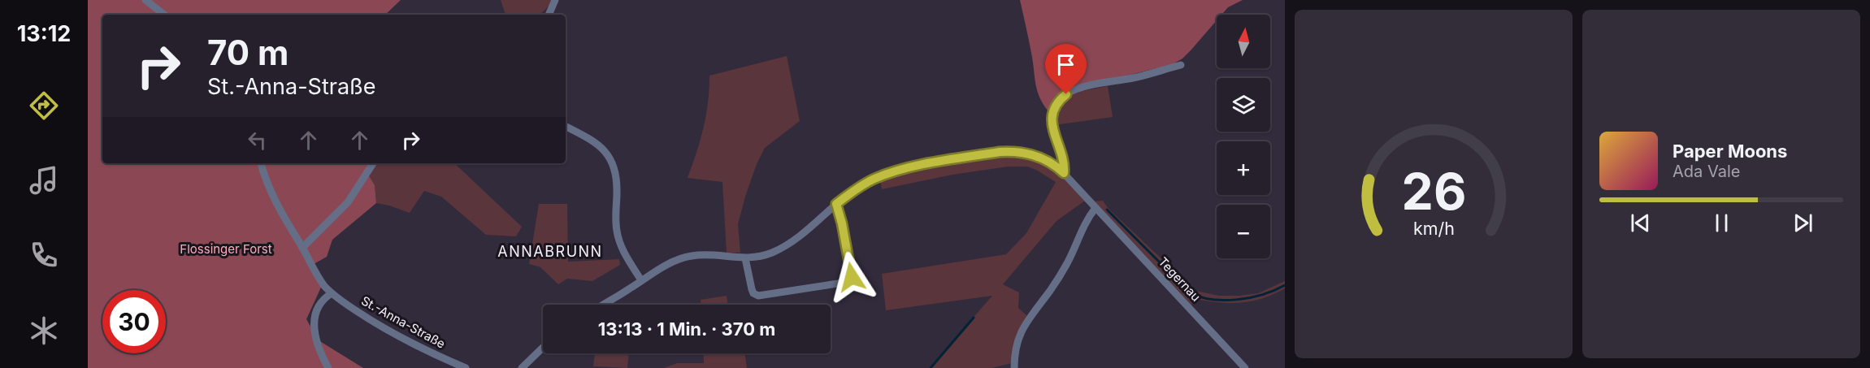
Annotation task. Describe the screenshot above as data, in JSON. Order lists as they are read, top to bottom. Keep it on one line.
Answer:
{"streets":{"street":["Tegernau","St.-Anna-Straße"]},"districts":["ANNABRUNN"],"parks":["Flossinger Forst"],"north":"top","page":{"tabs":"13:12","map_buttons":["+","−"],"turn":["70 m","St.-Anna-Straße"],"song":["Paper Moons","Ada Vale"],"limit":"30","trip":"13:13 · 1 Min. · 370 m","gauge":["26","km/h"]}}
